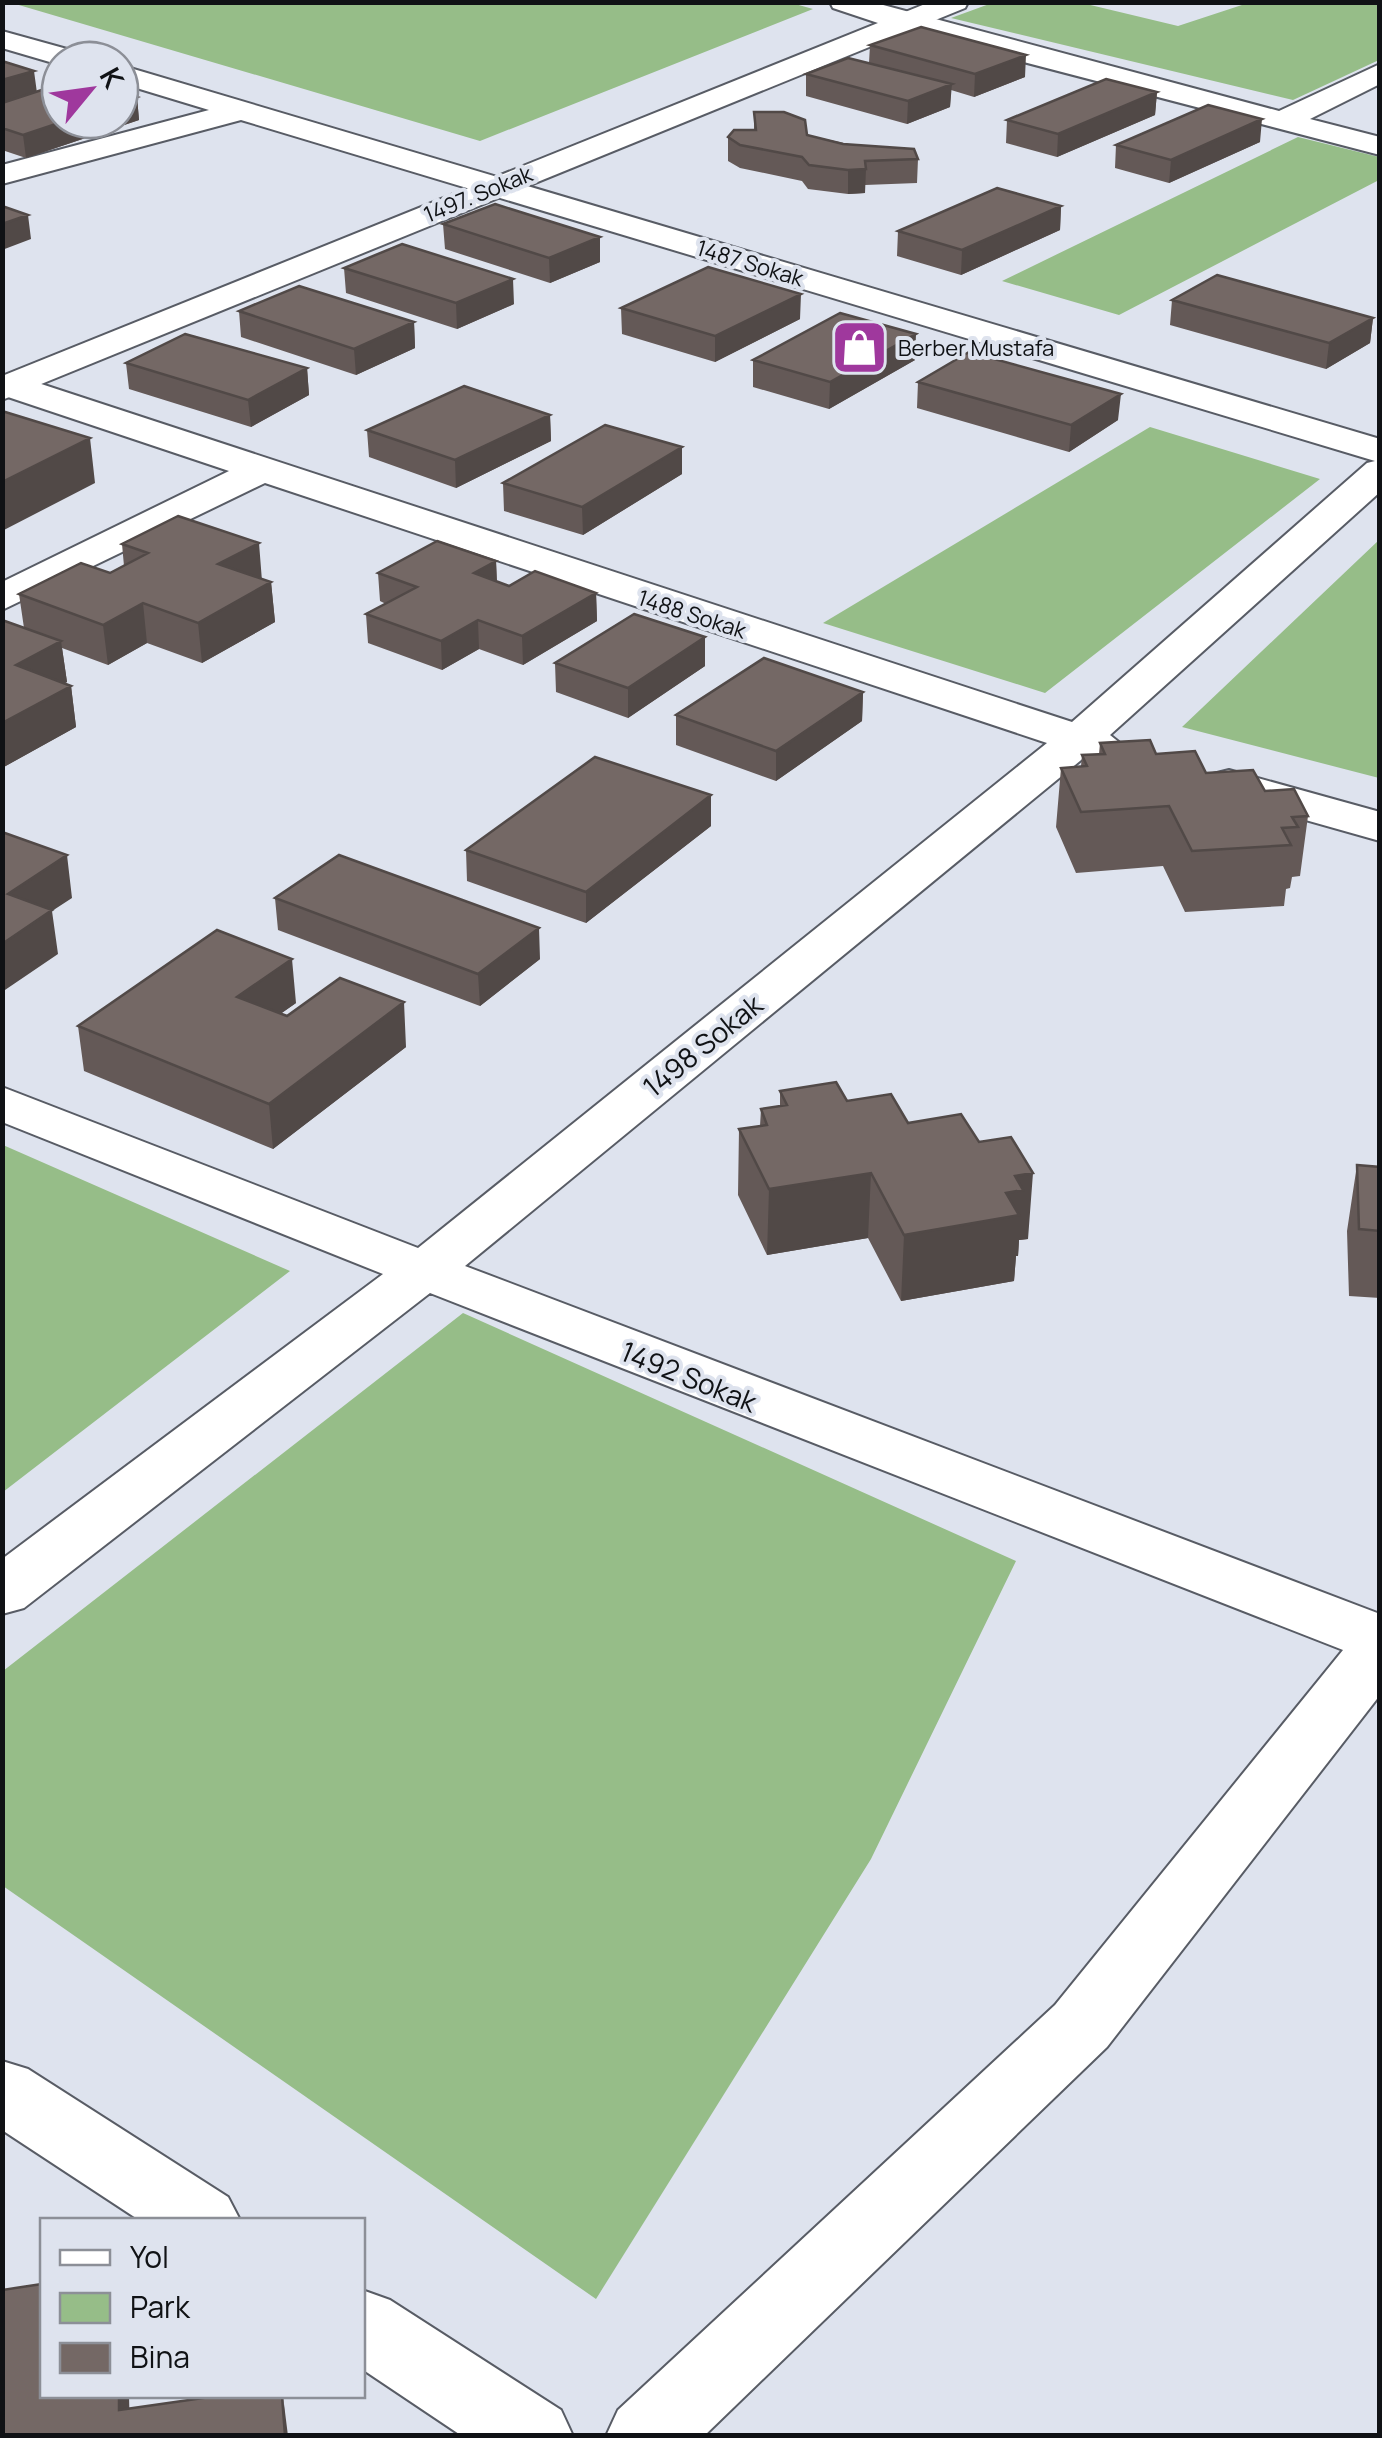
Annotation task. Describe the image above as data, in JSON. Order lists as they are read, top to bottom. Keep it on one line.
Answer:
{"streets":{"street":["1497. Sokak","1487 Sokak","1488 Sokak","1498 Sokak","1492 Sokak"]},"crossings":[["1497. Sokak","1487 Sokak"],["1497. Sokak","1488 Sokak"],["1488 Sokak","1498 Sokak"],["1498 Sokak","1492 Sokak"]],"places":{"shop":["Berber Mustafa"]},"legend":["Yol","Park","Bina"],"north":"top right"}
